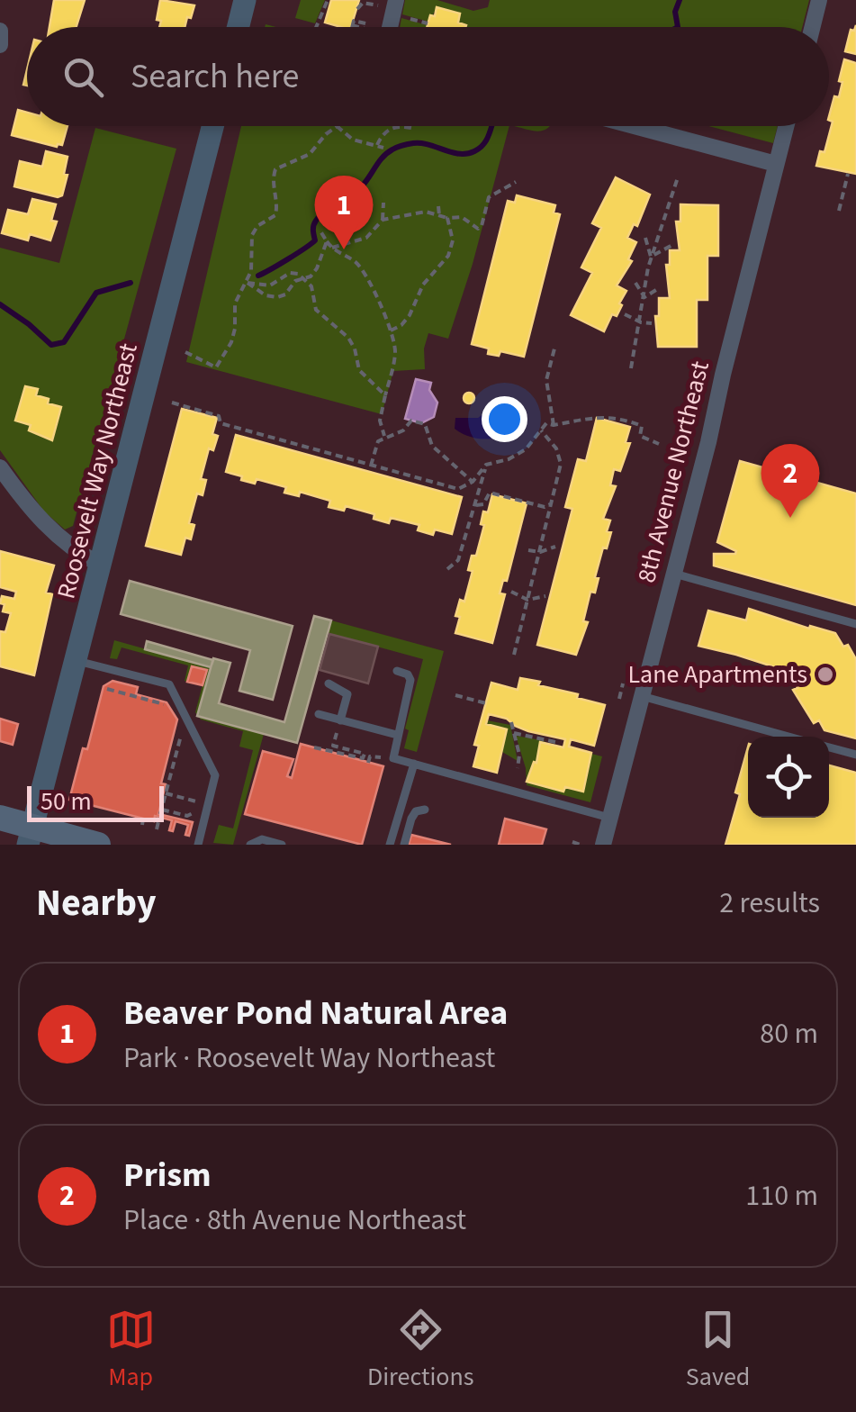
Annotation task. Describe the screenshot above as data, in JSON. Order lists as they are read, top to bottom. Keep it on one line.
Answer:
{"streets":{"main road":["Roosevelt Way Northeast"],"street":["8th Avenue Northeast"]},"places":["Lane Apartments"],"scale_bar":"50 m","page":{"search":"Search here","pins":["1","2"],"scale":"50 m","heading":["Nearby","2 results"],"list":[{"mark":"1","name":"Beaver Pond Natural Area","note":"Park · Roosevelt Way Northeast","value":"80 m"},{"mark":"2","name":"Prism","note":"Place · 8th Avenue Northeast","value":"110 m"}],"nav":["Map","Directions","Saved"]}}
